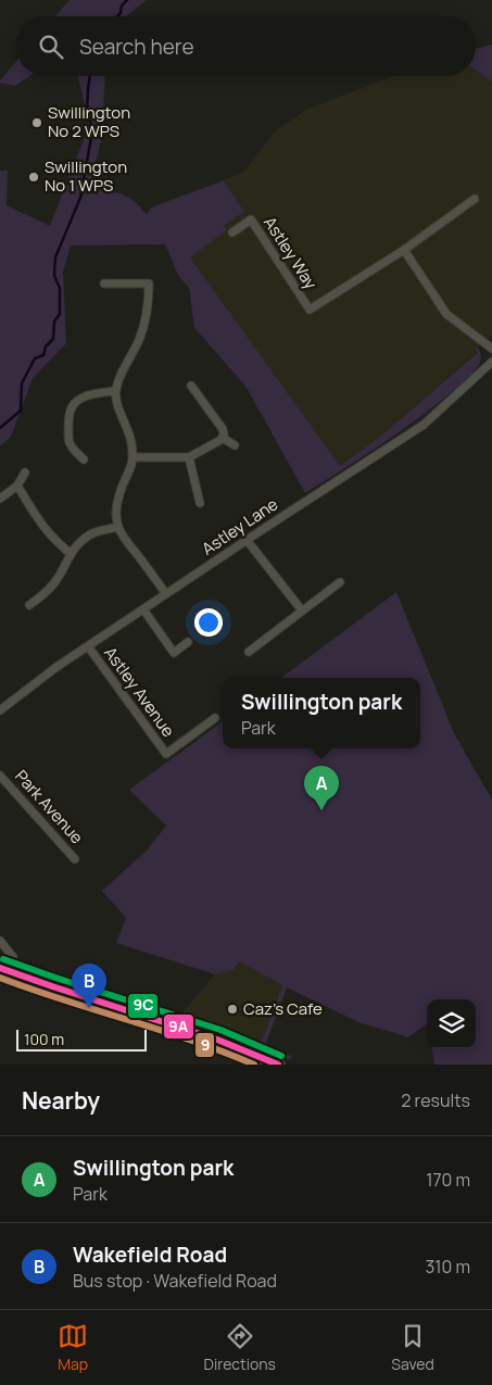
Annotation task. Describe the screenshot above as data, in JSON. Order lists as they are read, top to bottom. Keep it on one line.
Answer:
{"streets":{"street":["Astley Way","Astley Lane","Astley Avenue","Park Avenue"]},"crossings":[["Astley Lane","Astley Avenue"]],"places":["Swillington No 2 WPS","Swillington No 1 WPS","Caz's Cafe"],"lines":["transit line 9C","transit line 9A","transit line 9"],"scale_bar":"100 m","page":{"search":"Search here","popup":["Swillington park","Park"],"pins":["A","B"],"scale":"100 m","heading":["Nearby","2 results"],"list":[{"mark":"A","name":"Swillington park","note":"Park","value":"170 m"},{"mark":"B","name":"Wakefield Road","note":"Bus stop · Wakefield Road","value":"310 m"}],"nav":["Map","Directions","Saved"]}}
